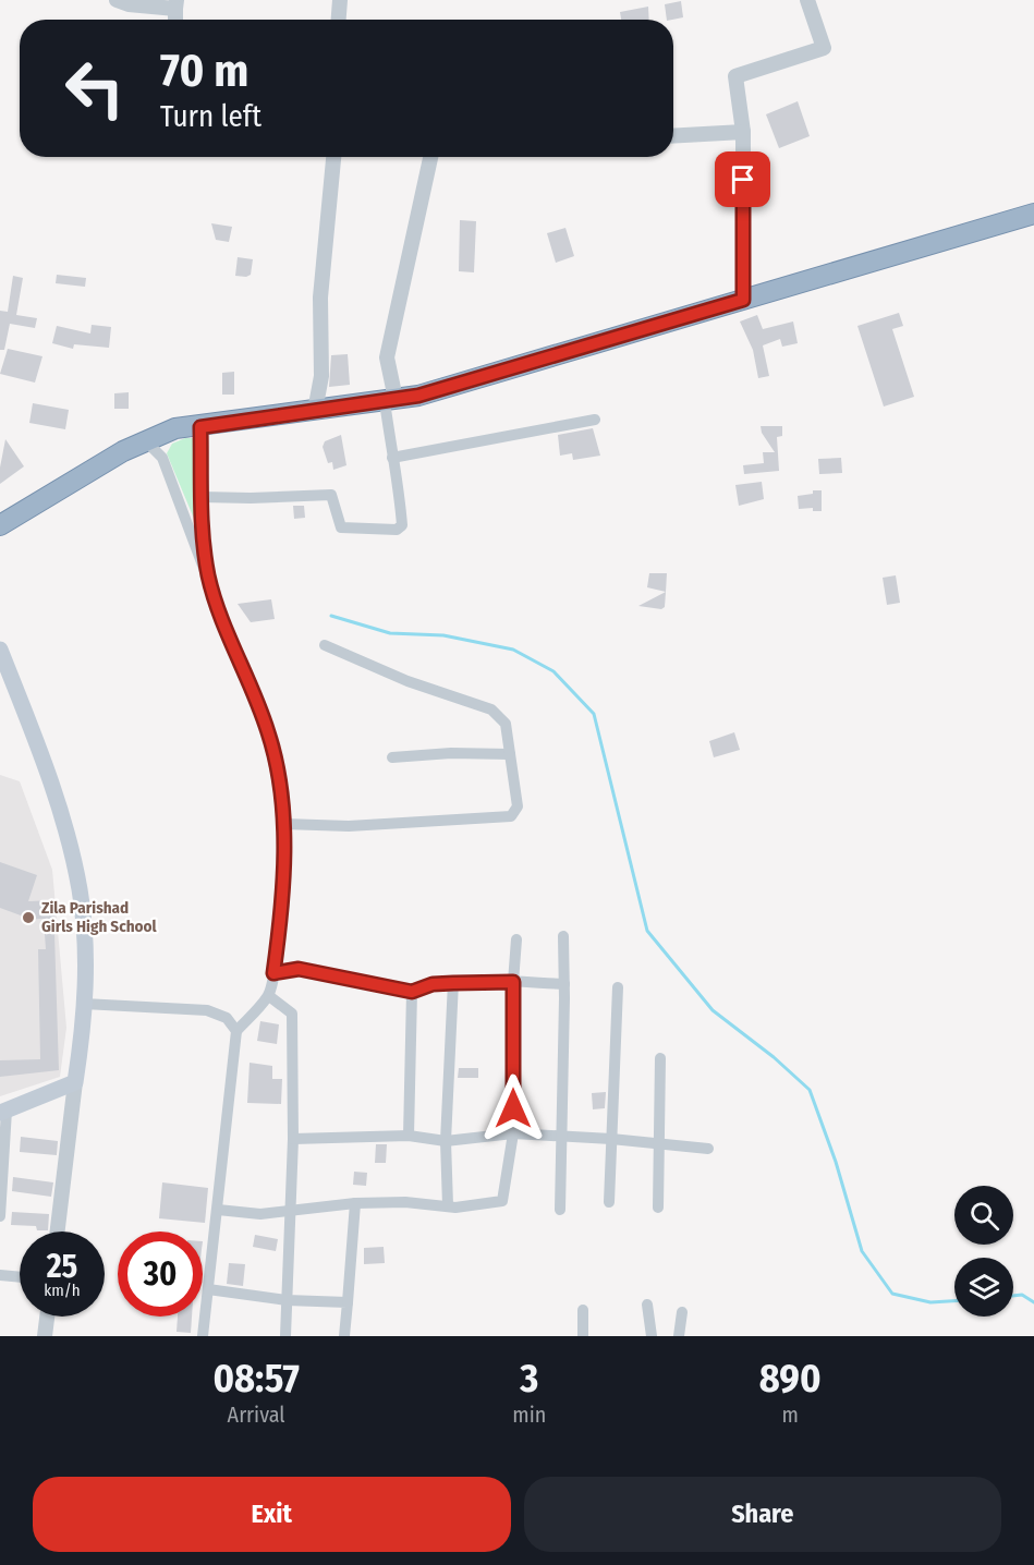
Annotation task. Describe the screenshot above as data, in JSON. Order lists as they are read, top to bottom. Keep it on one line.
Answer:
{"places":["Zila Parishad Girls High School"],"page":{"turn":["70 m","Turn left"],"speed":"25 km/h","limit":"30","eta":["08:57","Arrival","3","min","890","m"],"buttons":["Exit","Share"]}}
